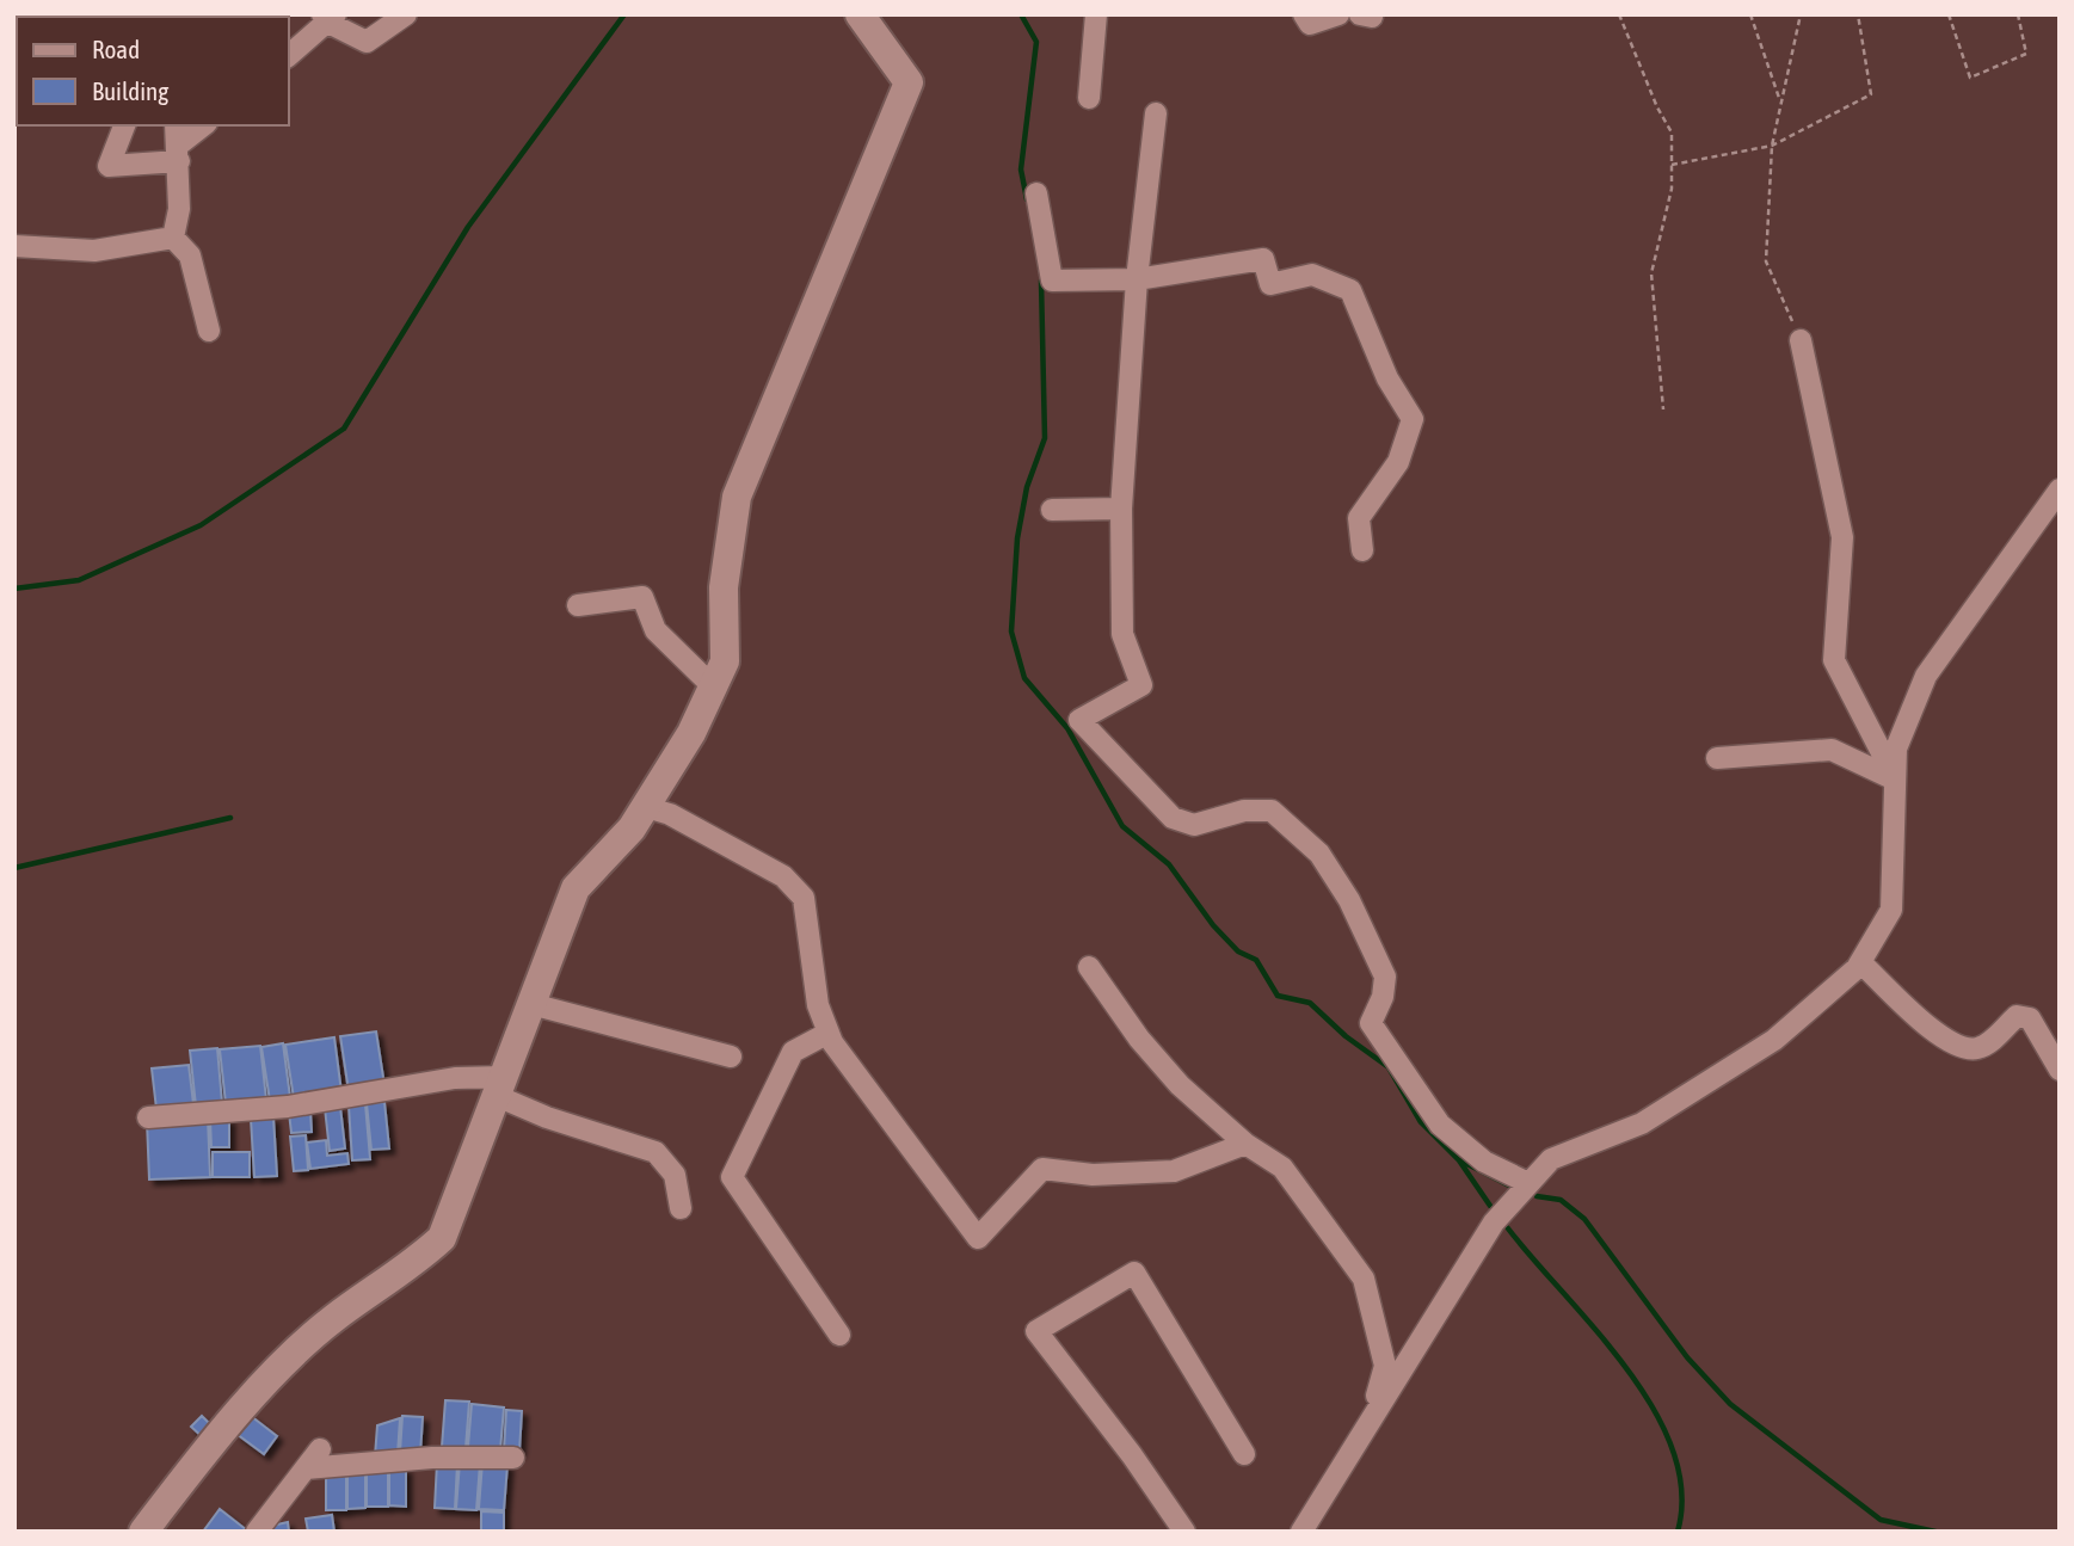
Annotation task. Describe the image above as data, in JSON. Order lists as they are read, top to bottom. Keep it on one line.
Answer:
{"legend":["Road","Building"]}
